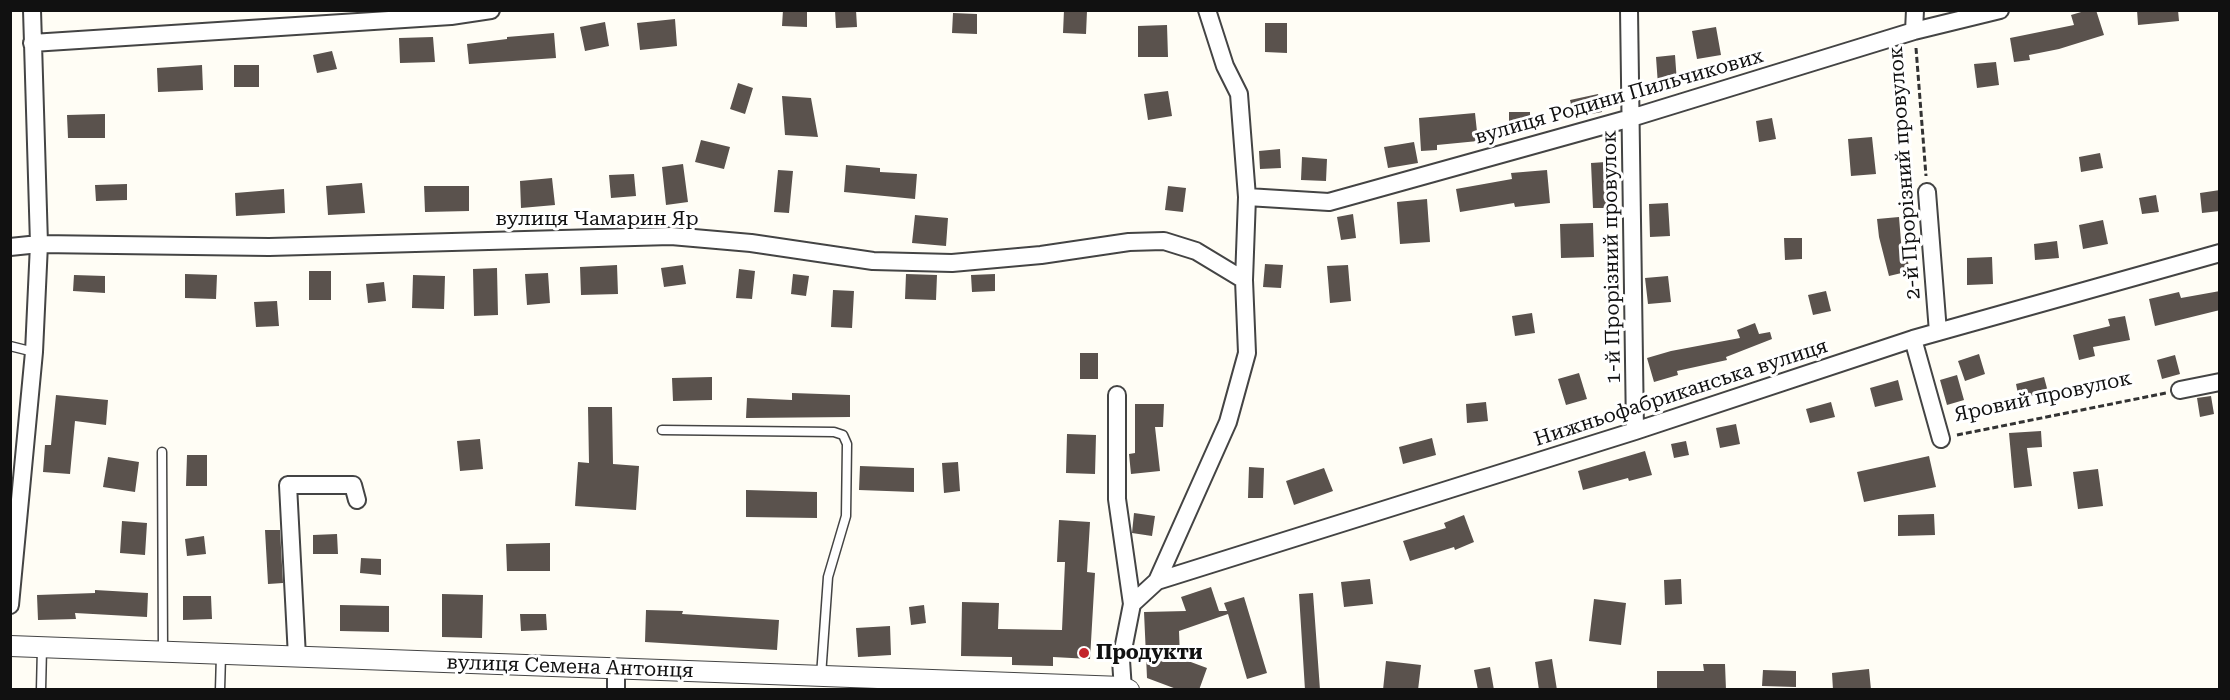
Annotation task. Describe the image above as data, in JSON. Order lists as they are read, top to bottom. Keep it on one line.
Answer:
{"streets":{"street":["вулиця Родини Пильчикових","2-й Прорізний провулок","вулиця Чамарин Яр","1-й Прорізний провулок","Нижньофабриканська вулиця","Яровий провулок","вулиця Семена Антонця"]},"crossings":[["вулиця Родини Пильчикових","2-й Прорізний провулок"],["вулиця Родини Пильчикових","1-й Прорізний провулок"],["2-й Прорізний провулок","Нижньофабриканська вулиця"],["1-й Прорізний провулок","Нижньофабриканська вулиця"],["Нижньофабриканська вулиця","Яровий провулок"]],"places":["Продукти"]}
